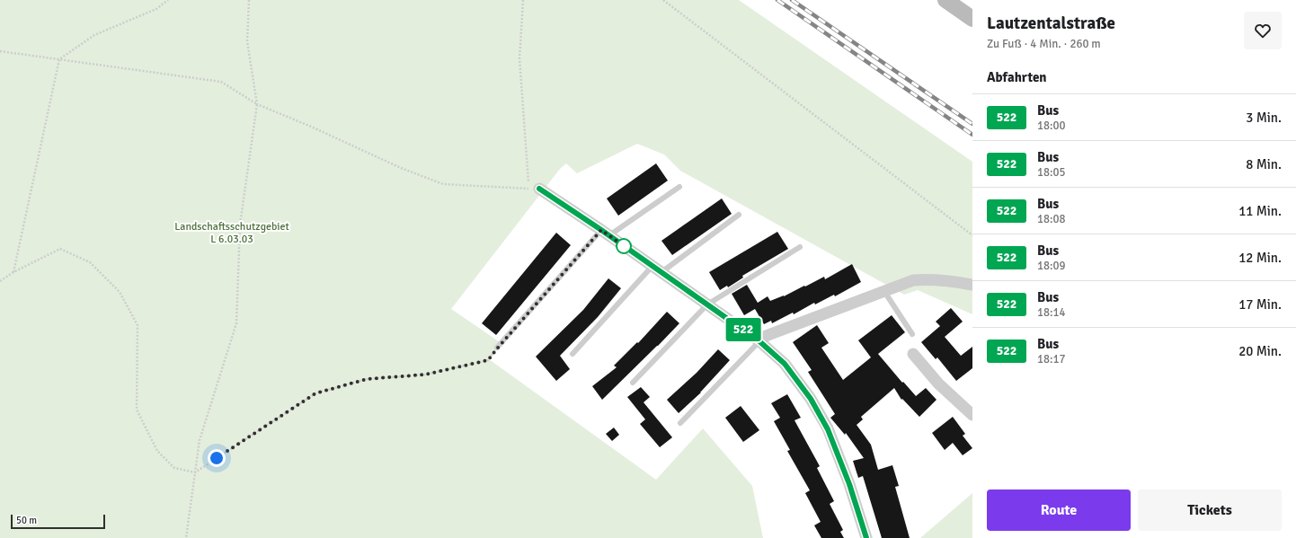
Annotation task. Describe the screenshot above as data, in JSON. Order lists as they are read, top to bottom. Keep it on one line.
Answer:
{"parks":["Landschaftsschutzgebiet L 6.03.03"],"lines":["bus line 522"],"scale_bar":"50 m","page":{"on_map":"522","heading":[["Lautzentalstraße","Zu Fuß · 4 Min. · 260 m"],"Abfahrten"],"list":[{"mark":"522","name":"Bus","note":"18:00","value":"3 Min."},{"mark":"522","name":"Bus","note":"18:05","value":"8 Min."},{"mark":"522","name":"Bus","note":"18:08","value":"11 Min."},{"mark":"522","name":"Bus","note":"18:09","value":"12 Min."},{"mark":"522","name":"Bus","note":"18:14","value":"17 Min."},{"mark":"522","name":"Bus","note":"18:17","value":"20 Min."}],"buttons":["Route","Tickets"],"scale":"50 m"}}
